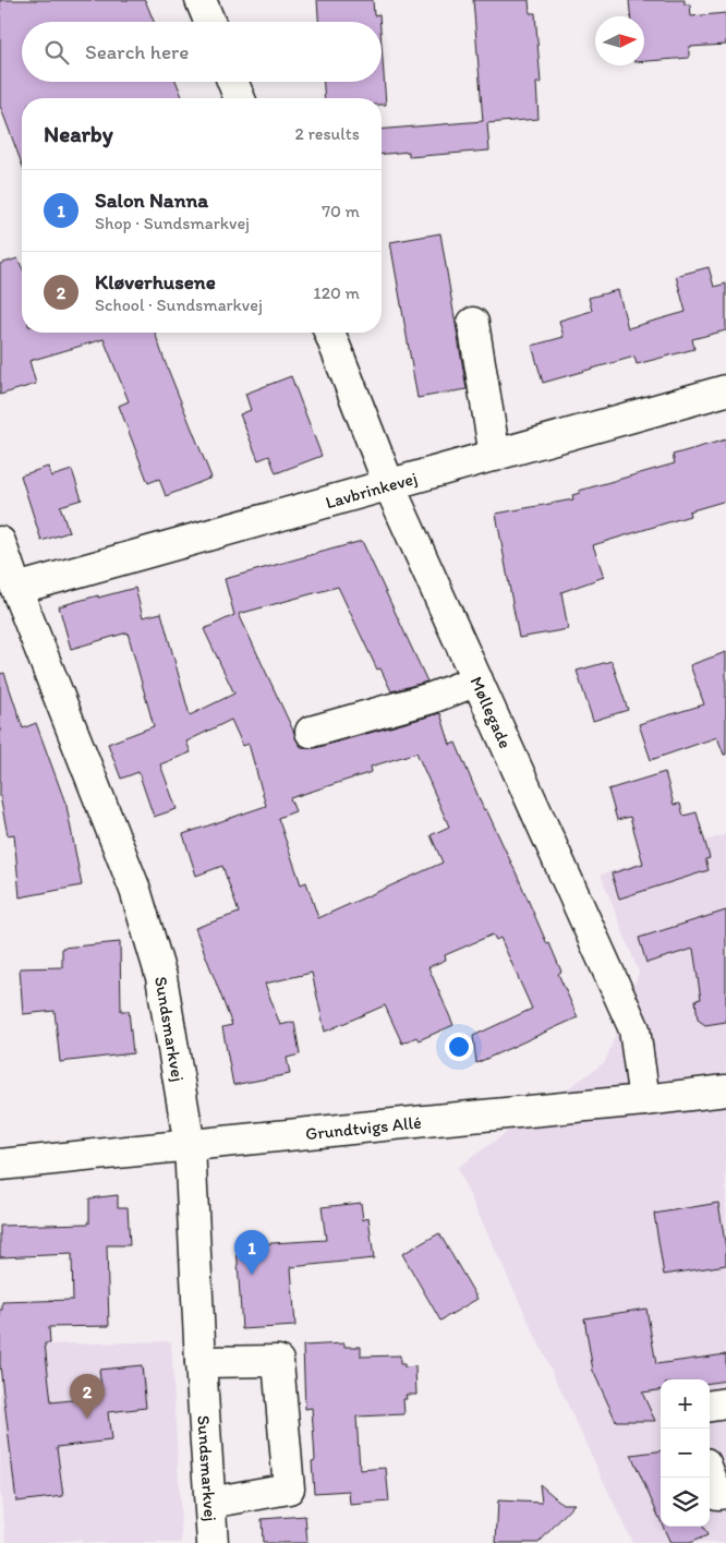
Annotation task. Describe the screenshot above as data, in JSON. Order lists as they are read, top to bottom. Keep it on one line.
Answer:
{"streets":{"street":["Lavbrinkevej","Møllegade","Sundsmarkvej","Grundtvigs Allé"]},"crossings":[["Lavbrinkevej","Møllegade"],["Lavbrinkevej","Sundsmarkvej"],["Møllegade","Grundtvigs Allé"],["Sundsmarkvej","Grundtvigs Allé"]],"north":"right","page":{"search":"Search here","heading":["Nearby","2 results"],"list":[{"mark":"1","name":"Salon Nanna","note":"Shop · Sundsmarkvej","value":"70 m"},{"mark":"2","name":"Kløverhusene","note":"School · Sundsmarkvej","value":"120 m"}],"pins":["1","2"],"map_buttons":["+","−"]}}
